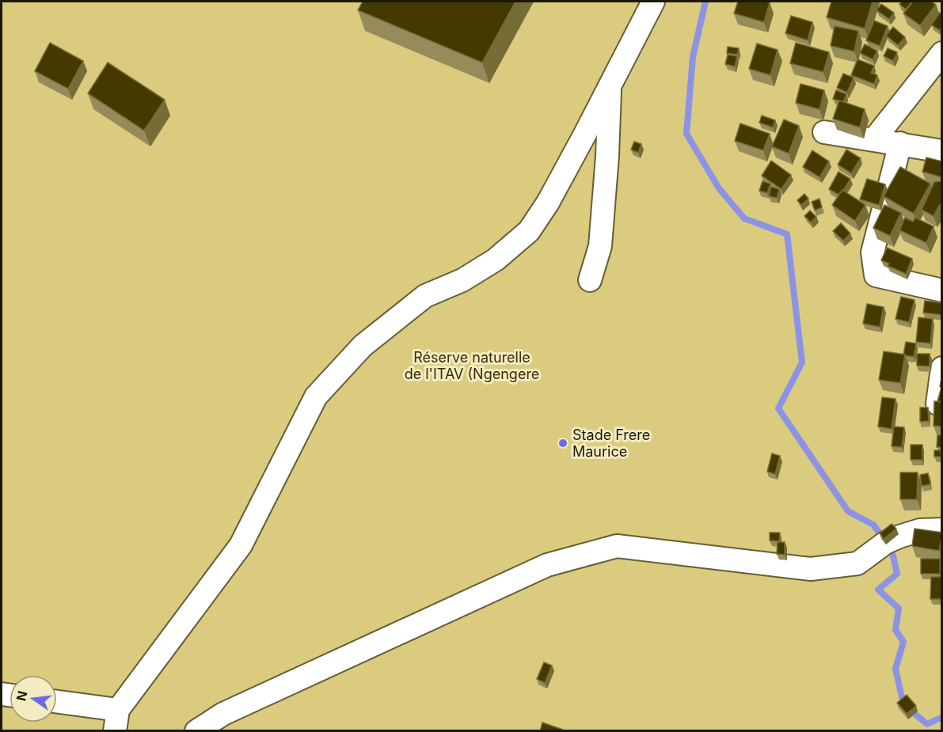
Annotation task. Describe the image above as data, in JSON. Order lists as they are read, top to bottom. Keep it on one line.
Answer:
{"parks":["Réserve naturelle de l'ITAV (Ngengere"],"places":["Stade Frere Maurice"],"north":"left"}
